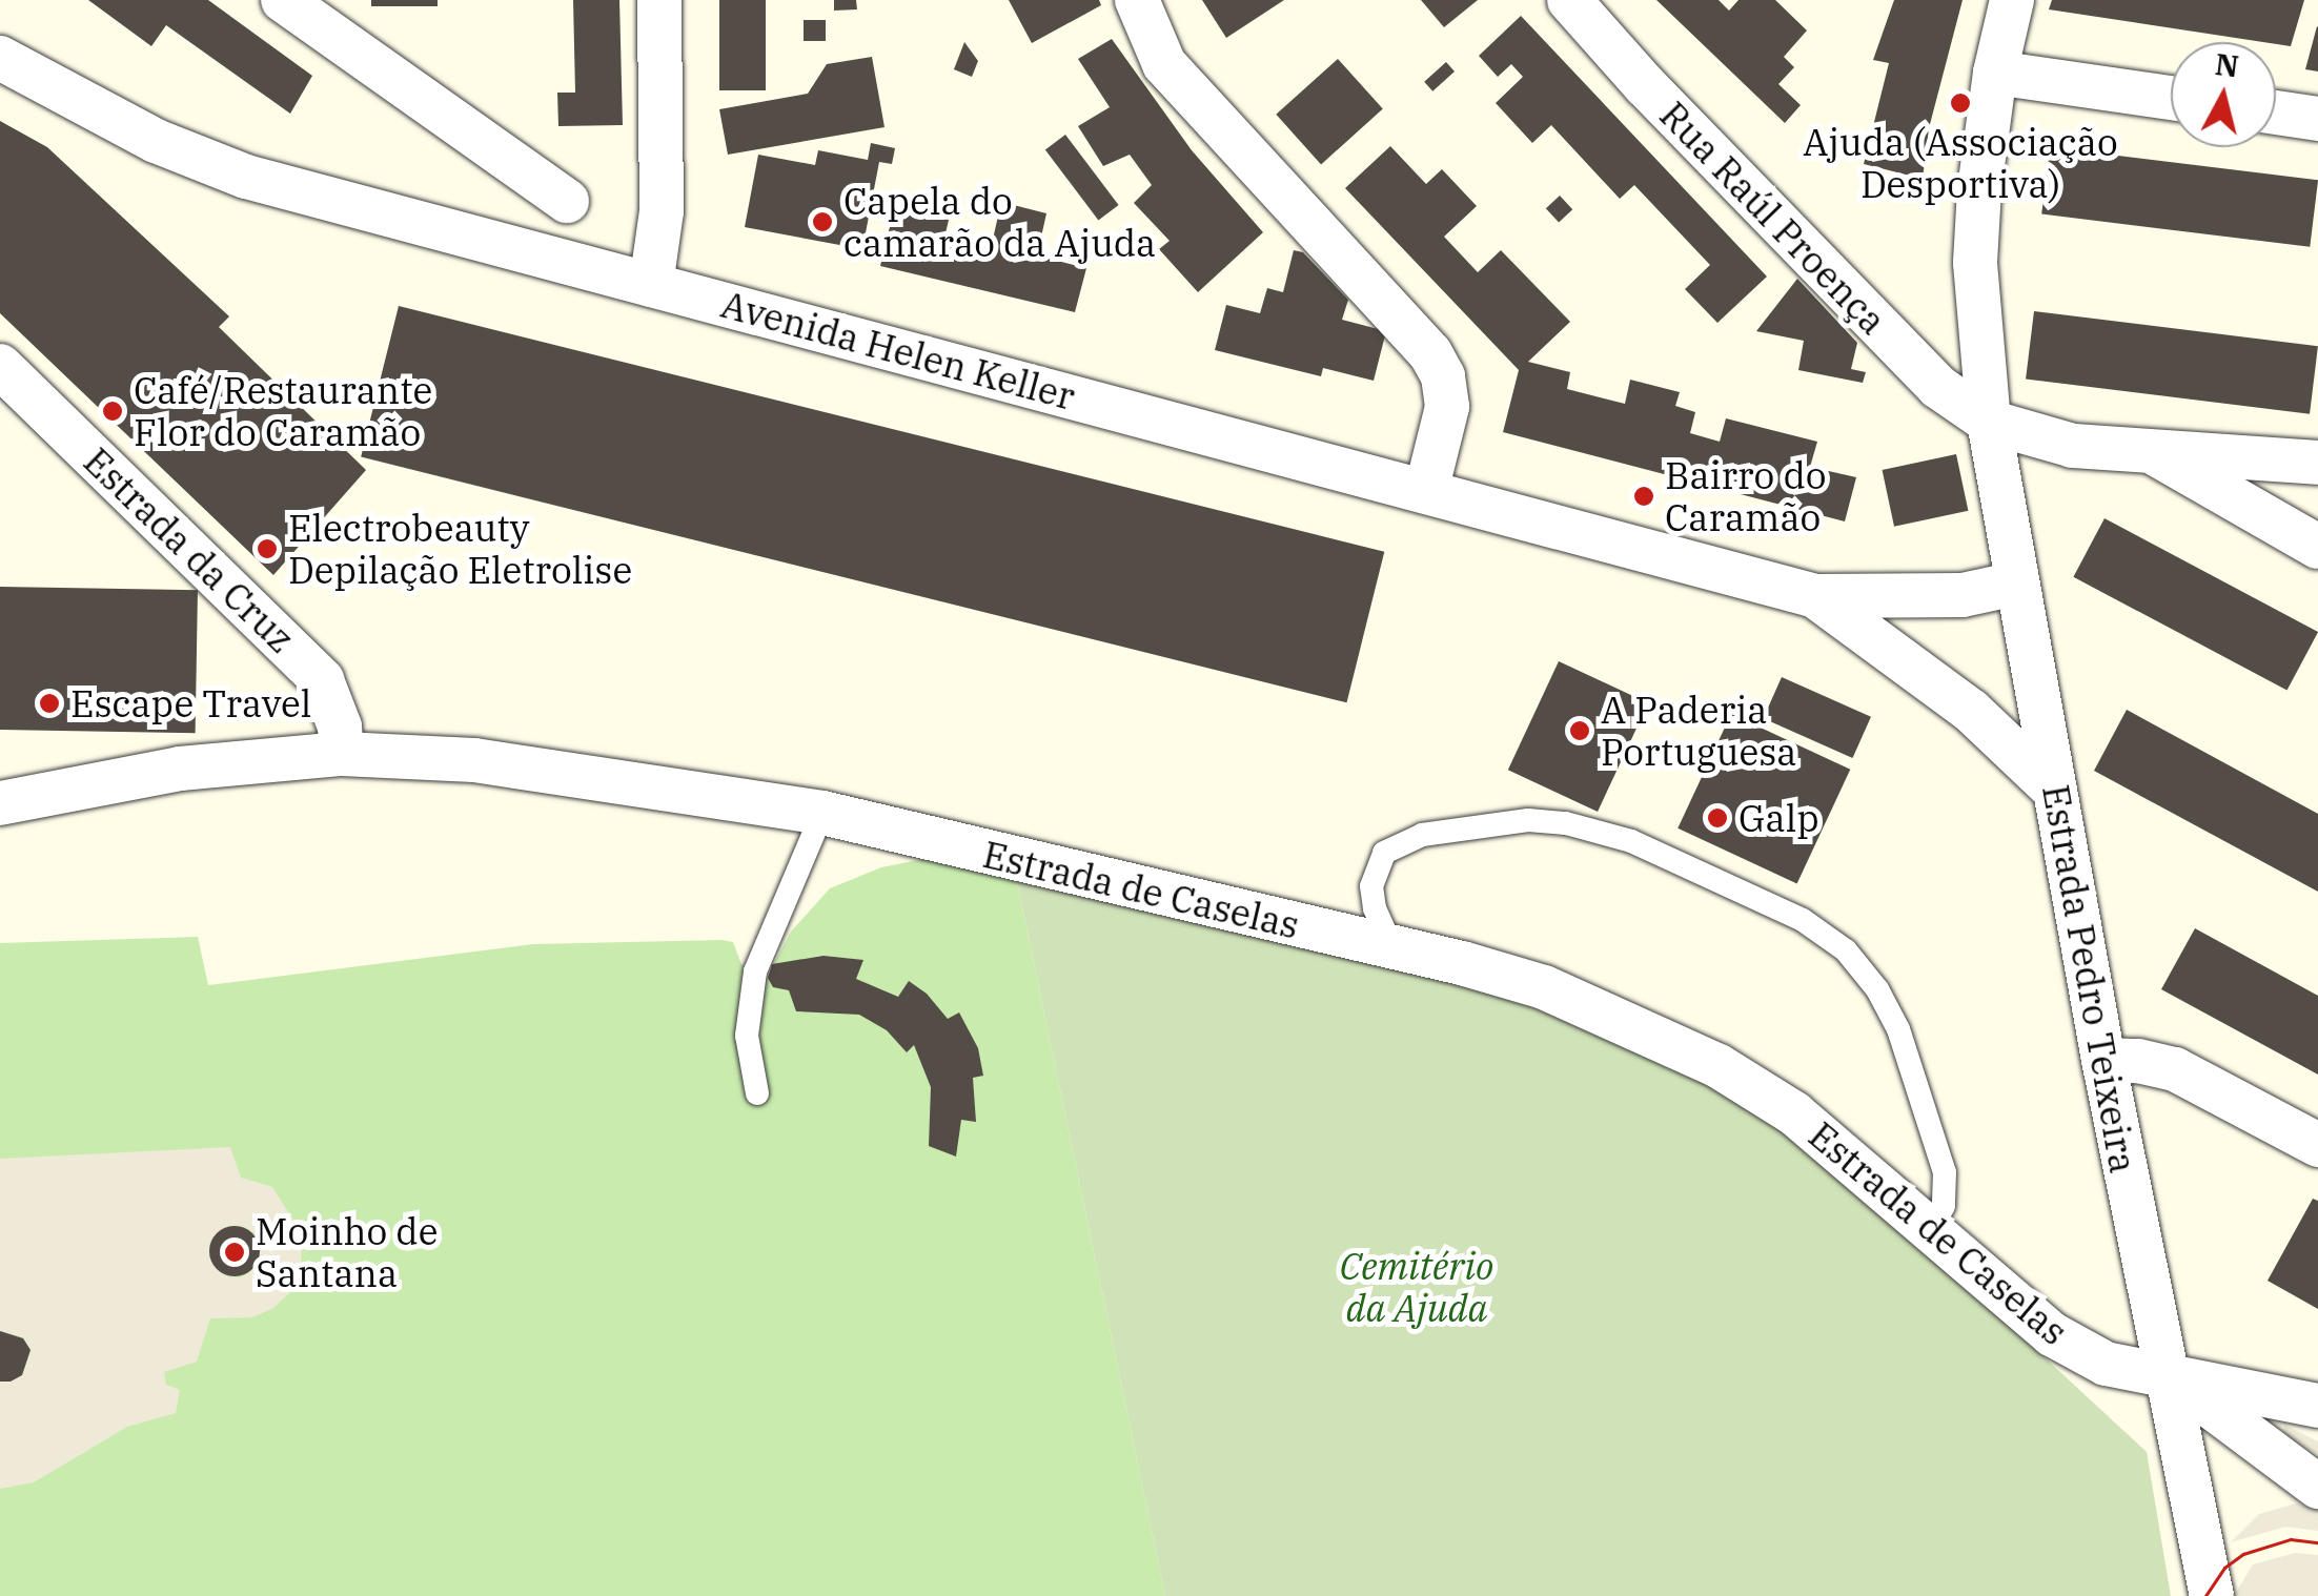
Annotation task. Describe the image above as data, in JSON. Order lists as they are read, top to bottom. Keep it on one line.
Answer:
{"streets":{"street":["Rua Raúl Proença","Avenida Helen Keller","Estrada da Cruz","Estrada de Caselas","Estrada Pedro Teixeira"]},"crossings":[["Rua Raúl Proença","Estrada Pedro Teixeira"],["Avenida Helen Keller","Estrada Pedro Teixeira"],["Estrada da Cruz","Estrada de Caselas"],["Estrada de Caselas","Estrada Pedro Teixeira"]],"parks":["Cemitério da Ajuda"],"places":["Ajuda (Associação Desportiva)","Capela do camarão da Ajuda","Café/Restaurante Flor do Caramão","Bairro do Caramão","Electrobeauty Depilação Eletrolise","Escape Travel","A Paderia Portuguesa","Galp","Moinho de Santana"],"north":"top"}
